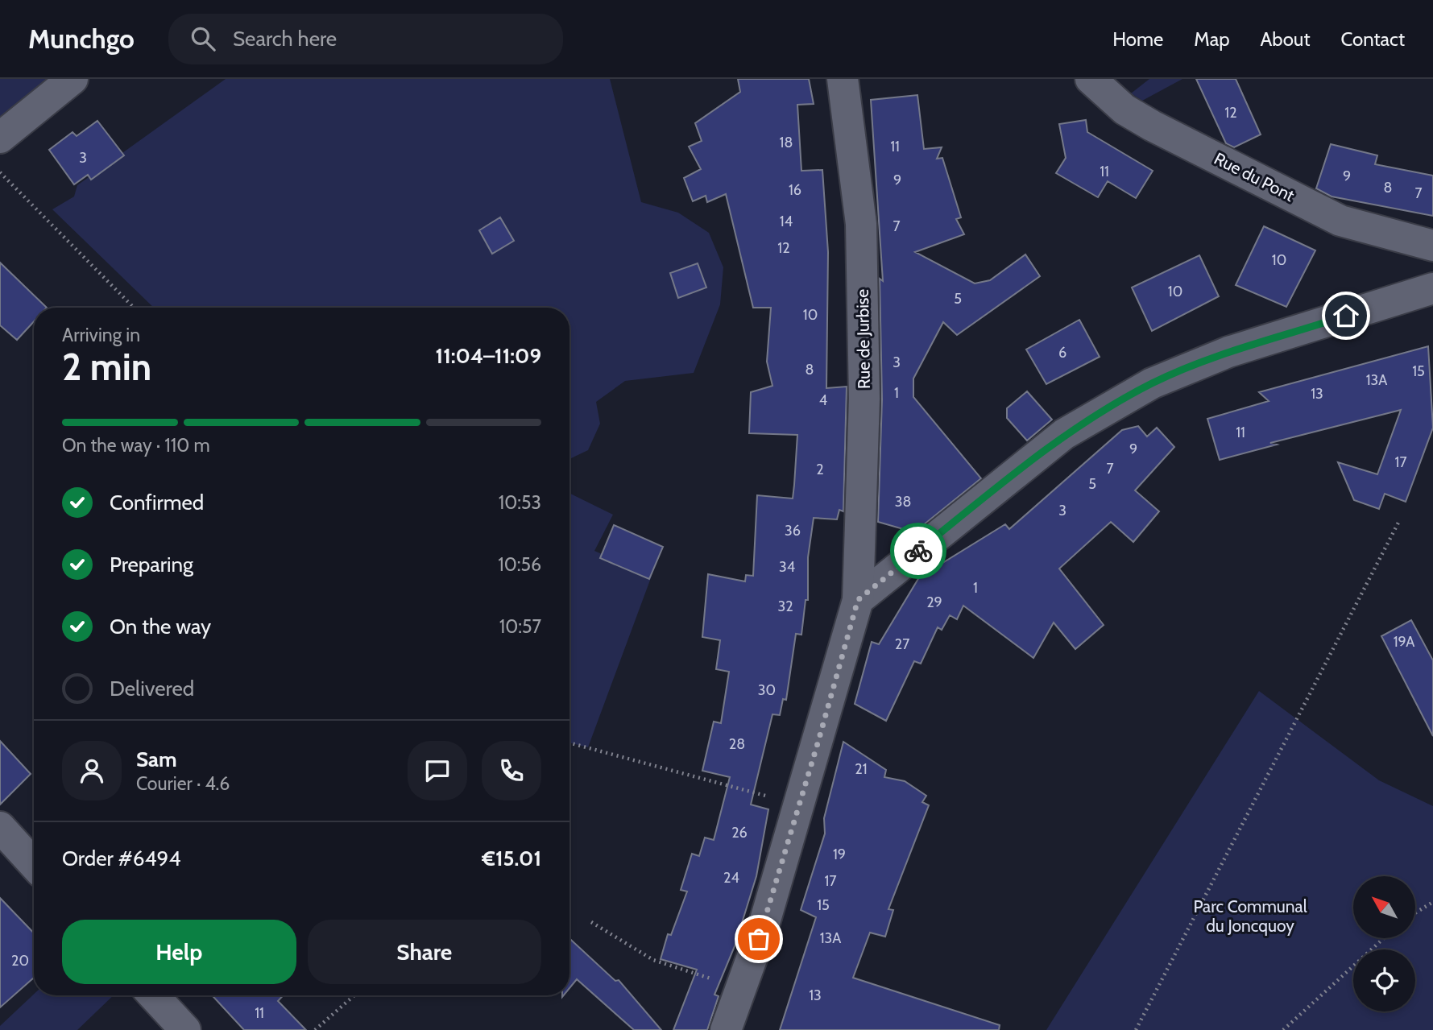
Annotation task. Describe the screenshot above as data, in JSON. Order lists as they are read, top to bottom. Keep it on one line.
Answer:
{"streets":{"street":["Rue du Pont","Rue de Jurbise"]},"parks":["Parc Communal du Joncquoy"],"house_numbers":["12","18","11","3","11","9","9","8","16","7","14","7","12","10","10","5","10","6","3","8","15","13A","1","13","4","11","9","17","7","2","5","38","3","36","34","1","29","32","19A","27","30","28","21","26","19","24","17","15","13A","20","13","11"],"north":"top left","page":{"header":"Munchgo","search":"Search here","nav":["Home","Map","About","Contact"],"heading":["2 min","Arriving in","11:04–11:09"],"panel":["Sam","Courier · 4.6","Order #6494","€15.01"],"bar":"On the way · 110 m","list":[["Confirmed","10:53"],["Preparing","10:56"],["On the way","10:57"],"Delivered"],"buttons":["Help","Share"]}}
